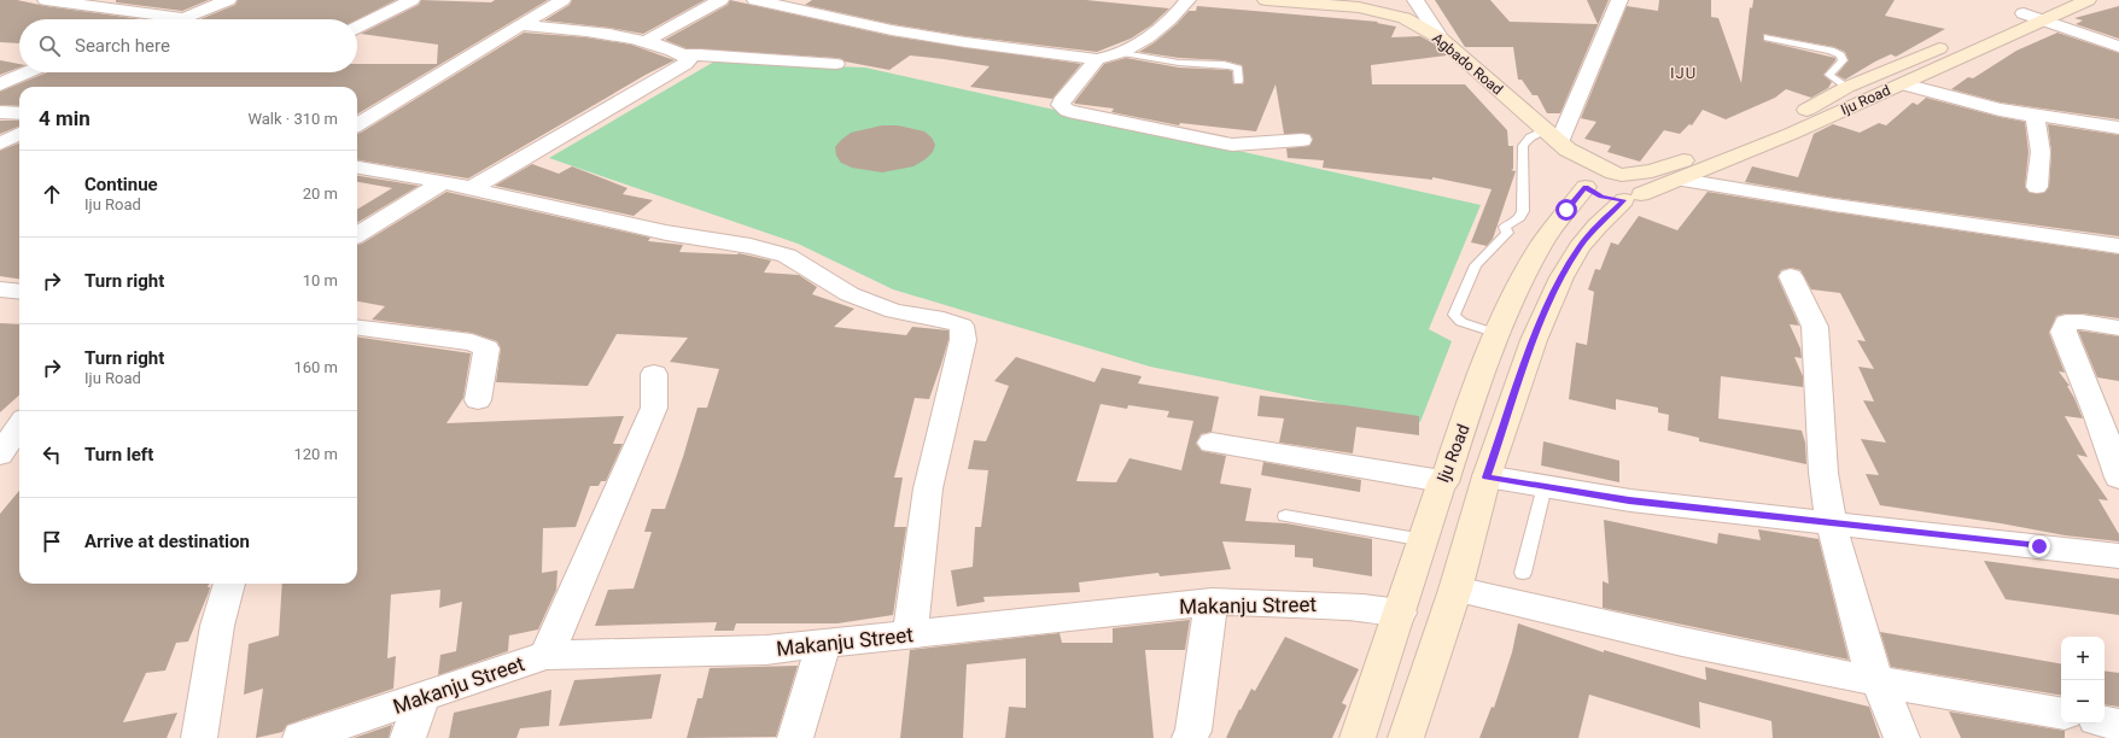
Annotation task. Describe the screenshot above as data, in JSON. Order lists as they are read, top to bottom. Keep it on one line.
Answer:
{"streets":{"main road":["Agbado Road","Iju Road"],"street":["Makanju Street"]},"crossings":[["Agbado Road","Iju Road"],["Iju Road","Makanju Street"]],"districts":["IJU"],"page":{"search":"Search here","heading":["4 min","Walk · 310 m"],"list":[["Continue","Iju Road","20 m"],["Turn right","10 m"],["Turn right","Iju Road","160 m"],["Turn left","120 m"],"Arrive at destination"],"map_buttons":["+","−"]}}
